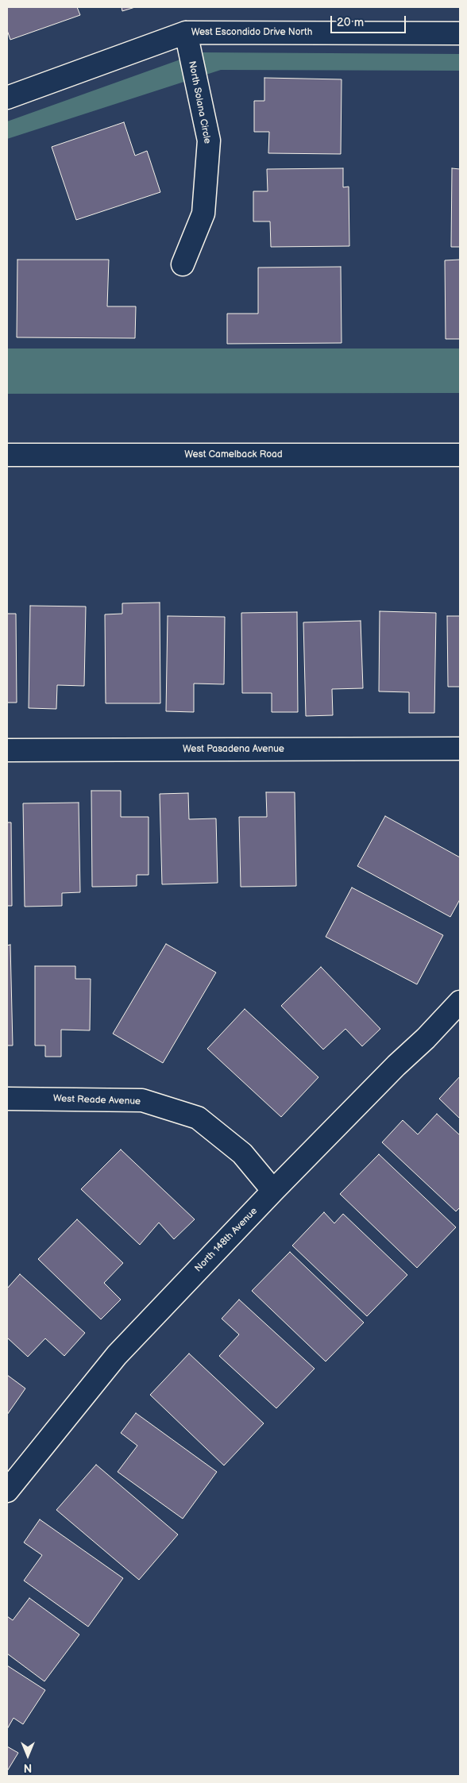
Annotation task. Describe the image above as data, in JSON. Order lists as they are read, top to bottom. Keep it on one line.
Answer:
{"streets":{"street":["West Escondido Drive North","North Solana Circle","West Camelback Road","West Pasadena Avenue","West Reade Avenue","North 148th Avenue"]},"crossings":[["West Escondido Drive North","North Solana Circle"],["West Reade Avenue","North 148th Avenue"]],"scale_bar":"20 m","north":"bottom"}
